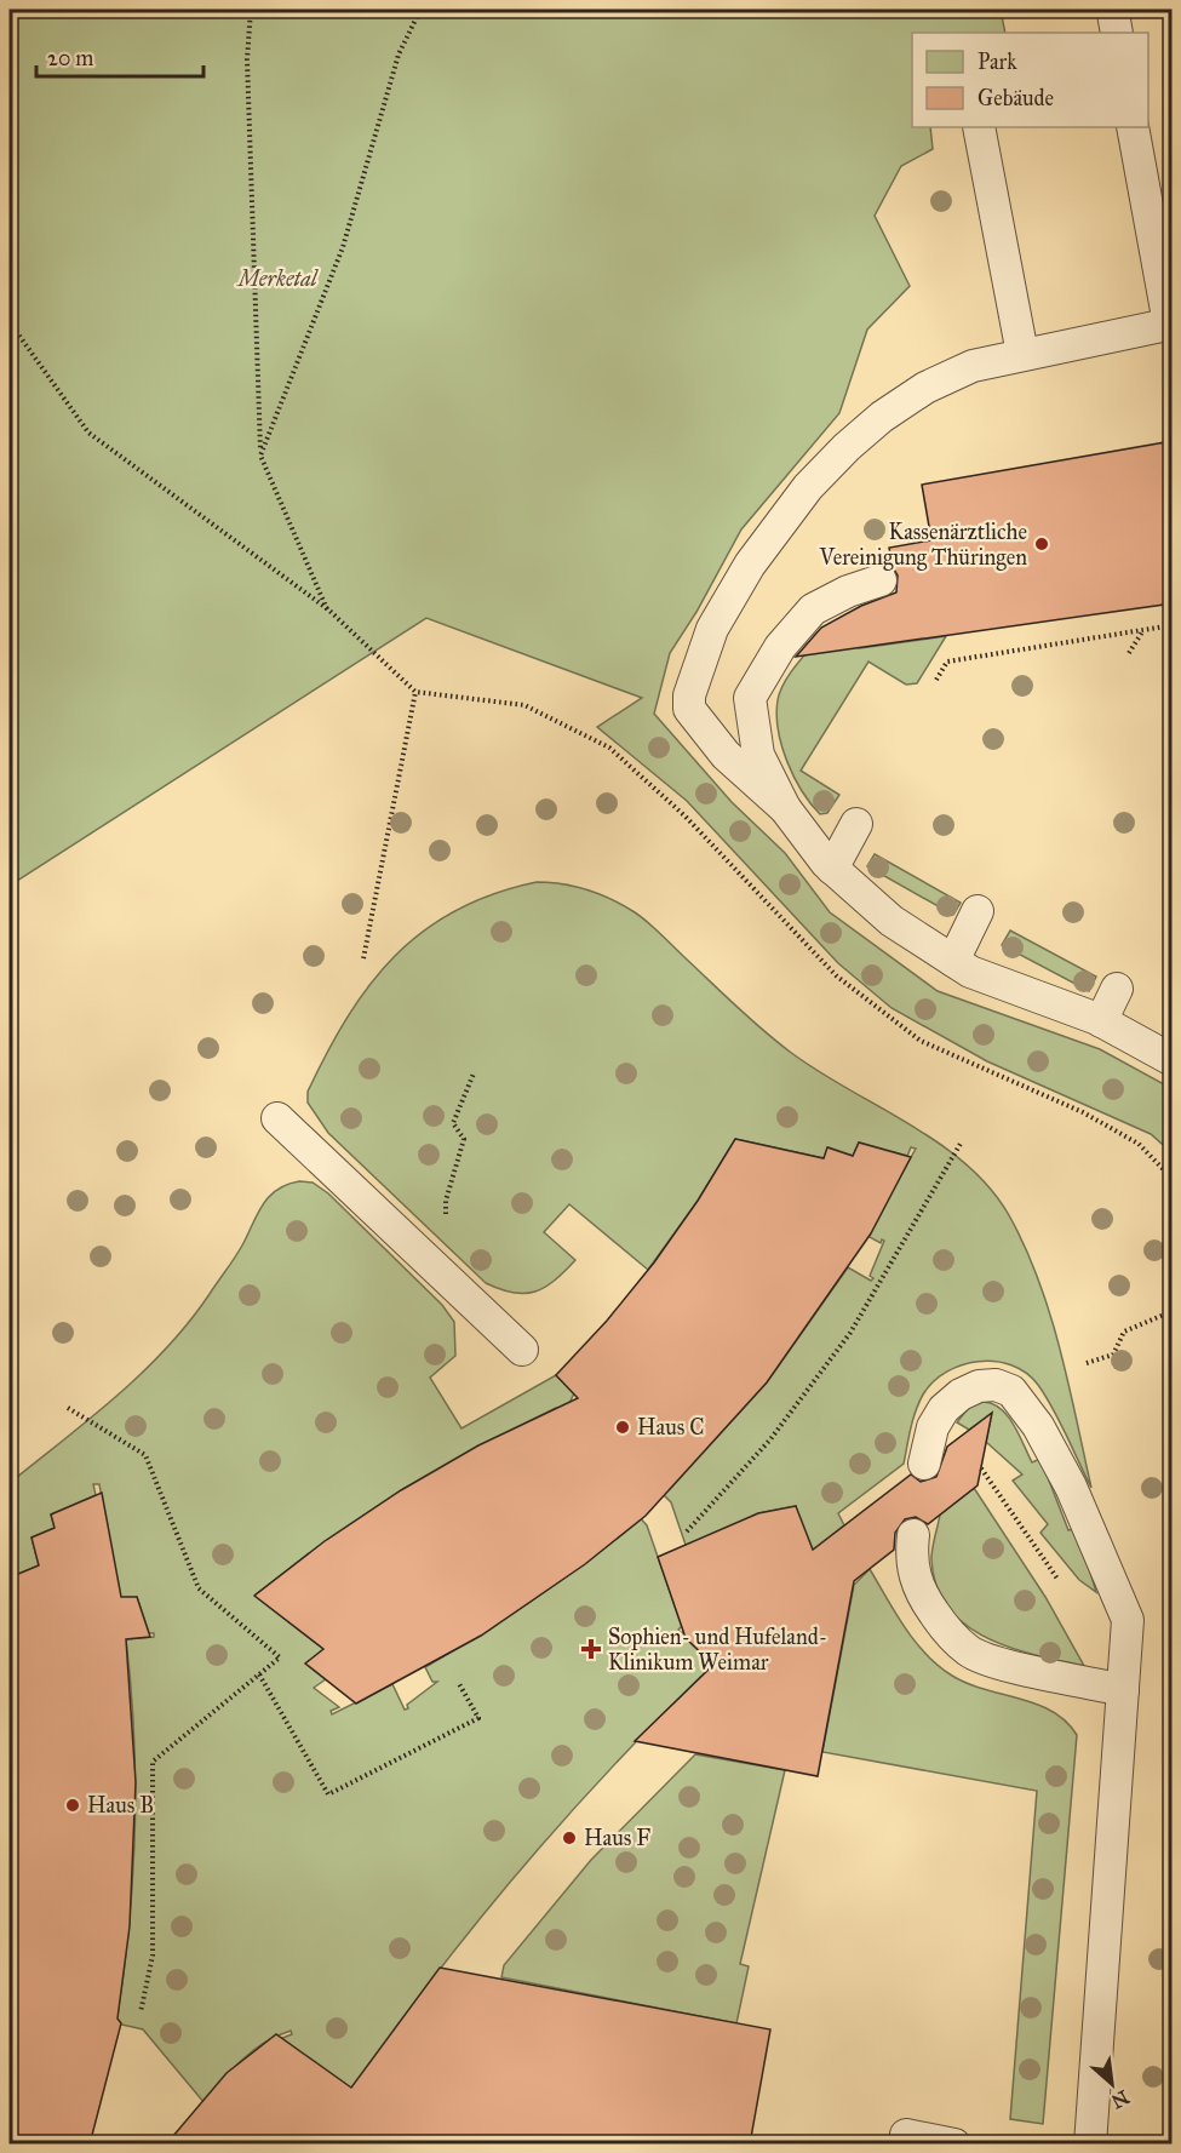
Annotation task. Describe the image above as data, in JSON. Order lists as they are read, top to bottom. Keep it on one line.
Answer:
{"parks":["Merketal"],"places":{"other":["Kassenärztliche Vereinigung Thüringen","Haus C","Haus B","Haus F"],"health":["Sophien- und Hufeland- Klinikum Weimar"]},"legend":["Park","Gebäude"],"scale_bar":"20 m","north":"bottom right"}
